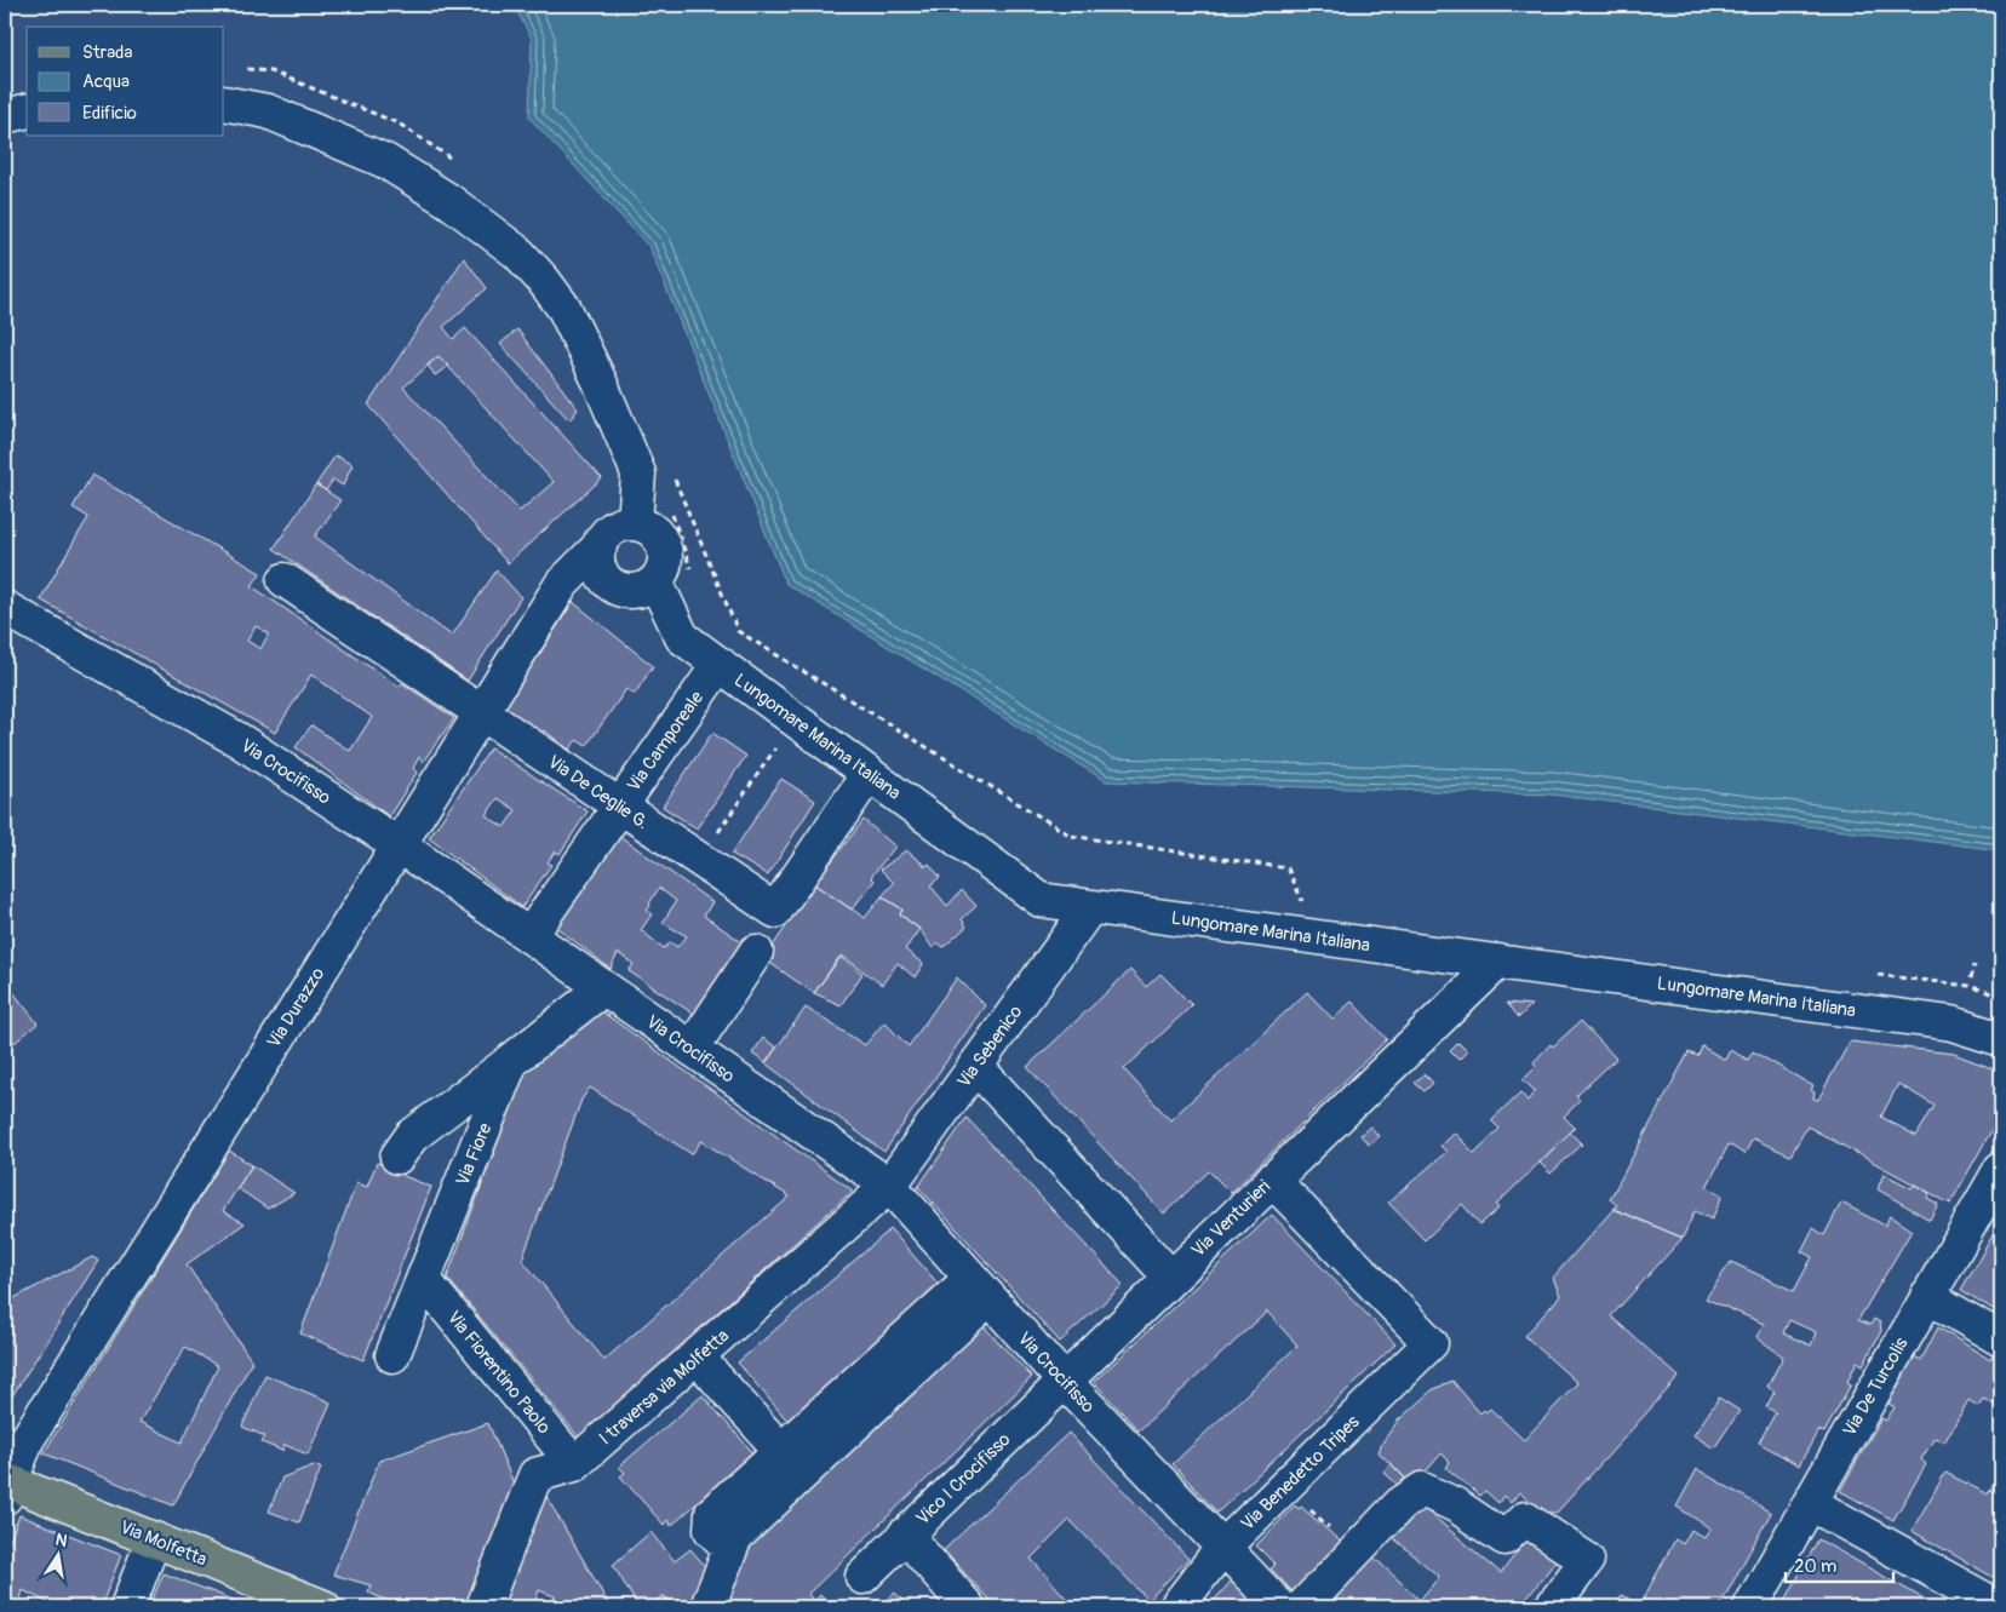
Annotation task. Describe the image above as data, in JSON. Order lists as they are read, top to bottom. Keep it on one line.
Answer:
{"streets":{"main road":["Via Molfetta"],"street":["Lungomare Marina Italiana","Via Camporeale","Via Crocifisso","Via De Ceglie G.","Via Durazzo","Via Sebenico","Via Fiore","Via Venturieri","Via Fiorentino Paolo","I traversa via Molfetta","Via De Turcolis","Via Benedetto Tripes","Vico I Crocifisso"]},"crossings":[["Lungomare Marina Italiana","Via Camporeale"],["Lungomare Marina Italiana","Via De Ceglie G."],["Lungomare Marina Italiana","Via Durazzo"],["Lungomare Marina Italiana","Via Sebenico"],["Lungomare Marina Italiana","Via Venturieri"],["Via Camporeale","Via Crocifisso"],["Via Camporeale","Via De Ceglie G."],["Via Crocifisso","Via Durazzo"],["Via Crocifisso","Via Sebenico"],["Via Crocifisso","Via Venturieri"],["Via Crocifisso","I traversa via Molfetta"],["Via Crocifisso","Via Benedetto Tripes"],["Via Crocifisso","Vico I Crocifisso"],["Via De Ceglie G.","Via Durazzo"],["Via Durazzo","Via Molfetta"],["Via Sebenico","I traversa via Molfetta"],["Via Fiore","Via Fiorentino Paolo"],["Via Venturieri","Via Benedetto Tripes"],["Via Venturieri","Vico I Crocifisso"],["Via Fiorentino Paolo","I traversa via Molfetta"]],"legend":["Strada","Acqua","Edificio"],"scale_bar":"20 m","north":"top"}
